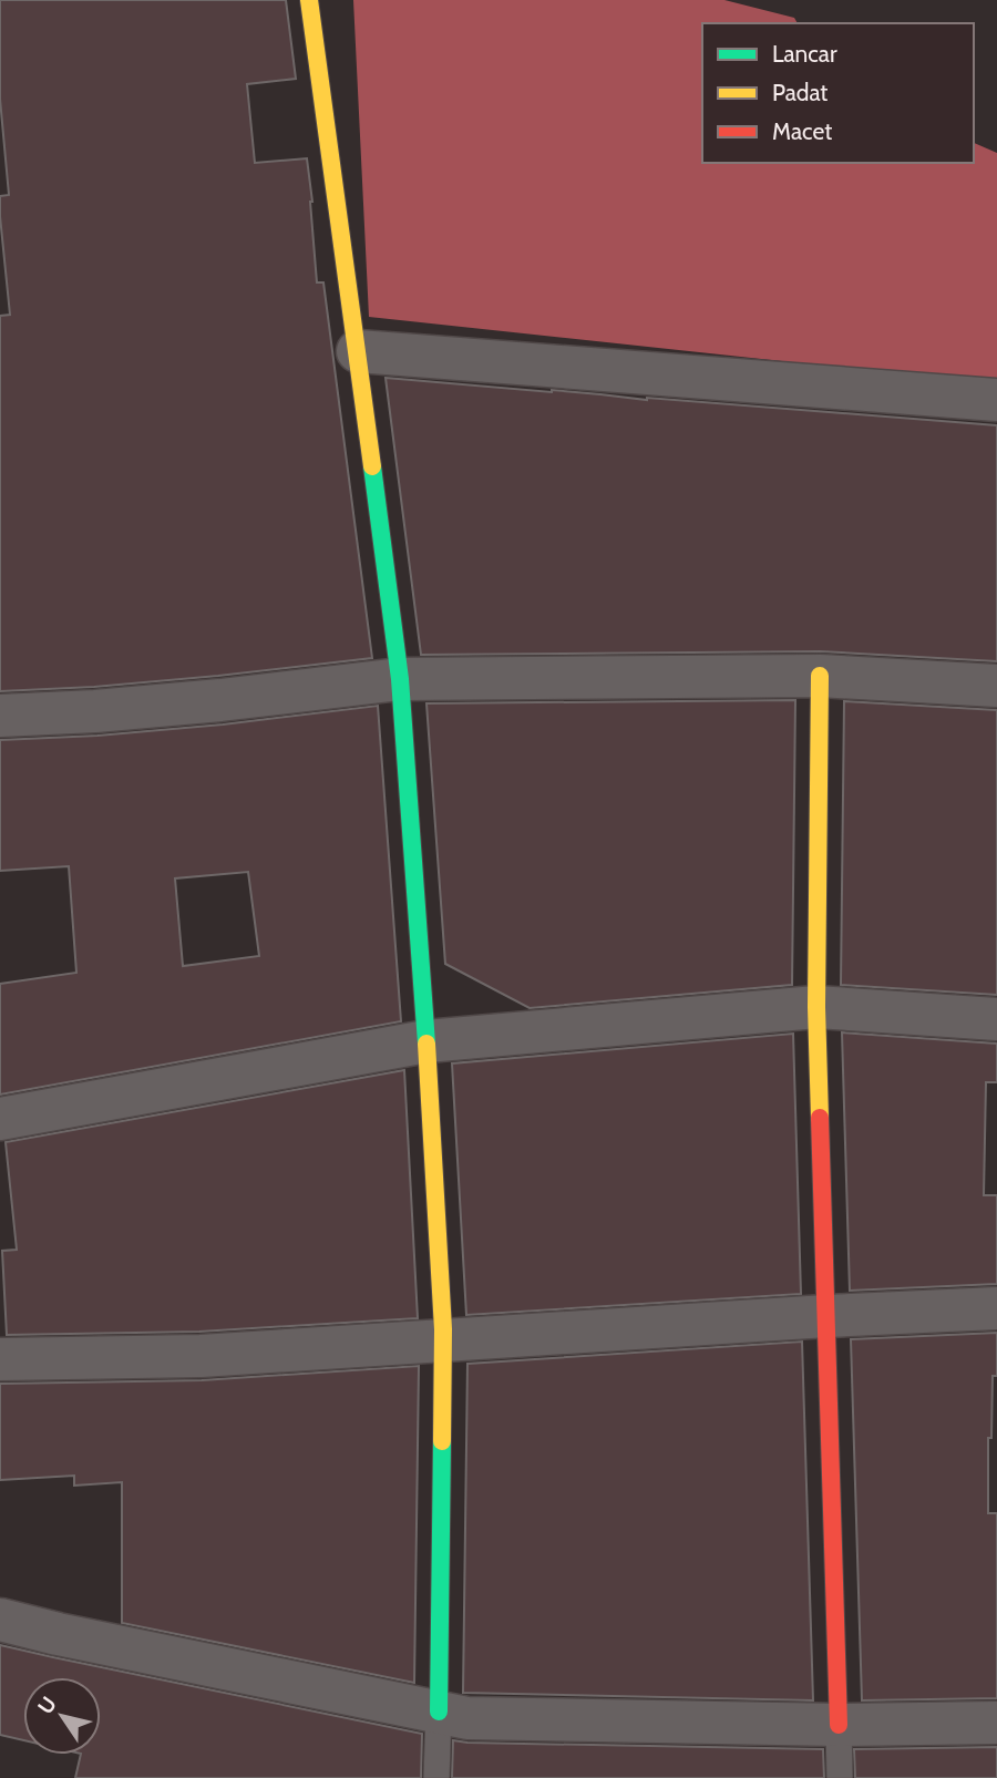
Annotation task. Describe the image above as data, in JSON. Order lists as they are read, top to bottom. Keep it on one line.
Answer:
{"legend":["Lancar","Padat","Macet"],"north":"top left"}
